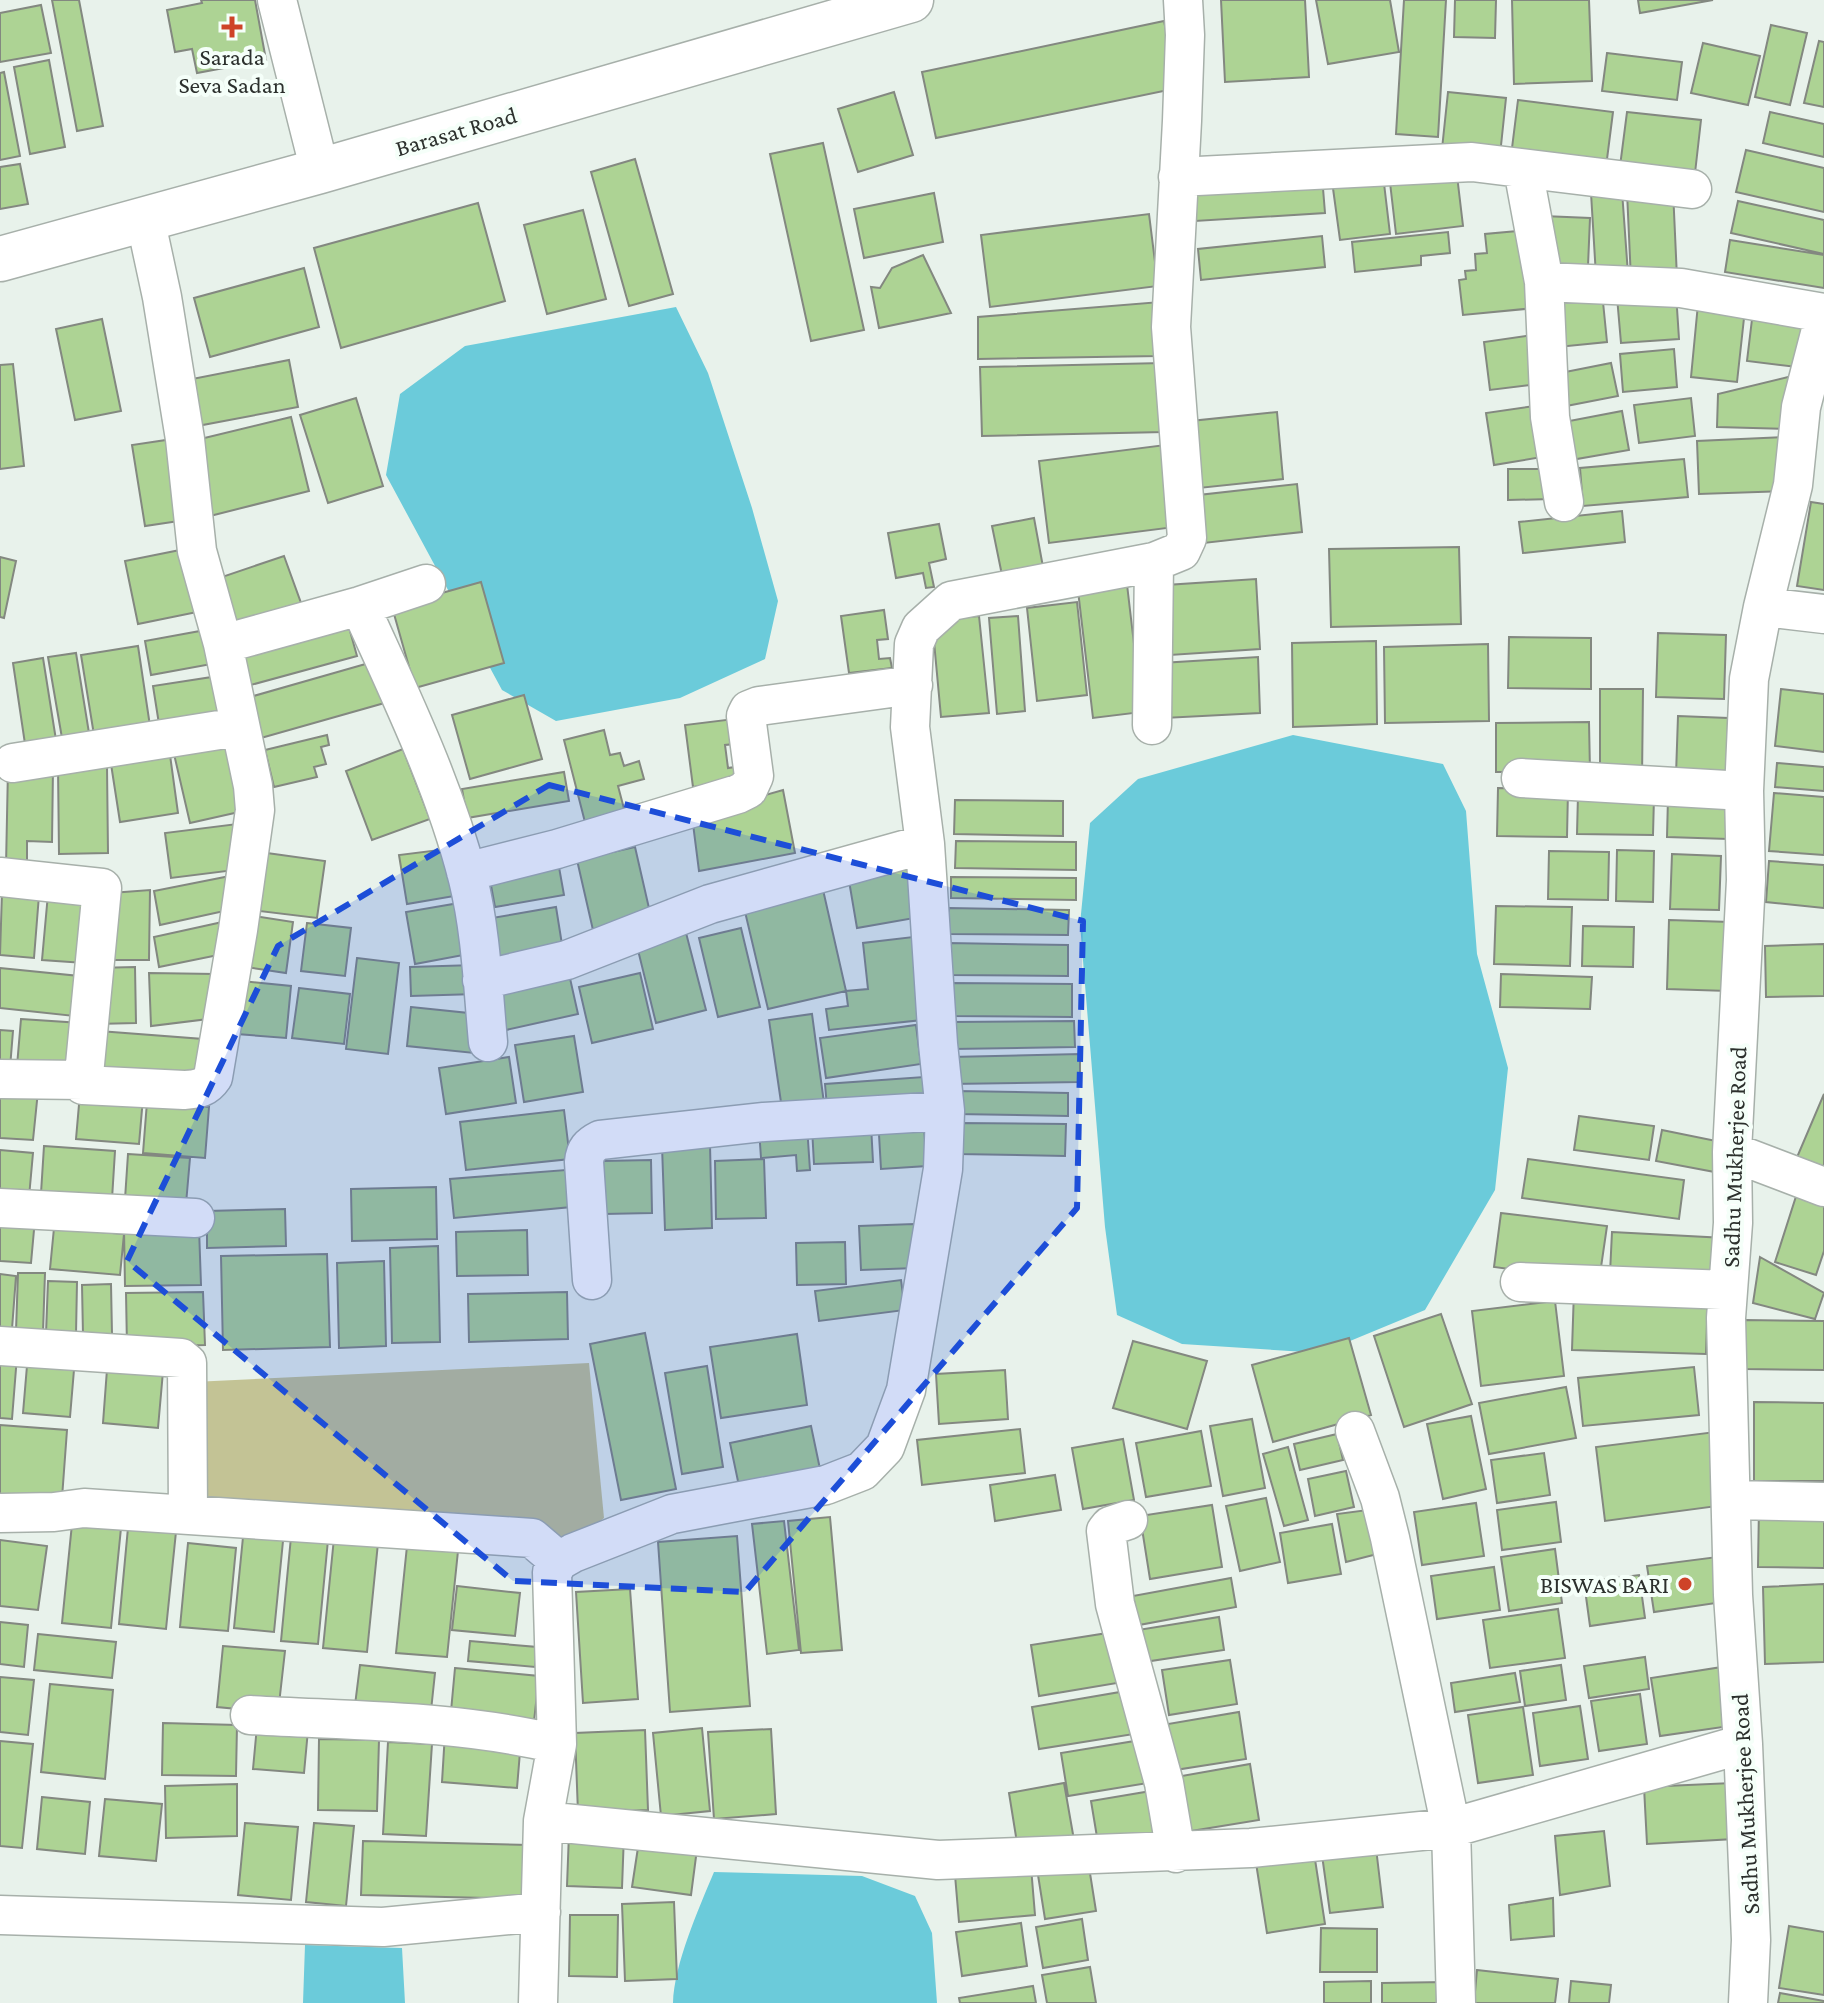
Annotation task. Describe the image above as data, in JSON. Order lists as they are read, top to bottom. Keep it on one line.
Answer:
{"streets":{"main road":["Barasat Road"],"street":["Sadhu Mukherjee Road"]},"places":{"health":["Sarada Seva Sadan"],"other":["BISWAS BARI"]}}
